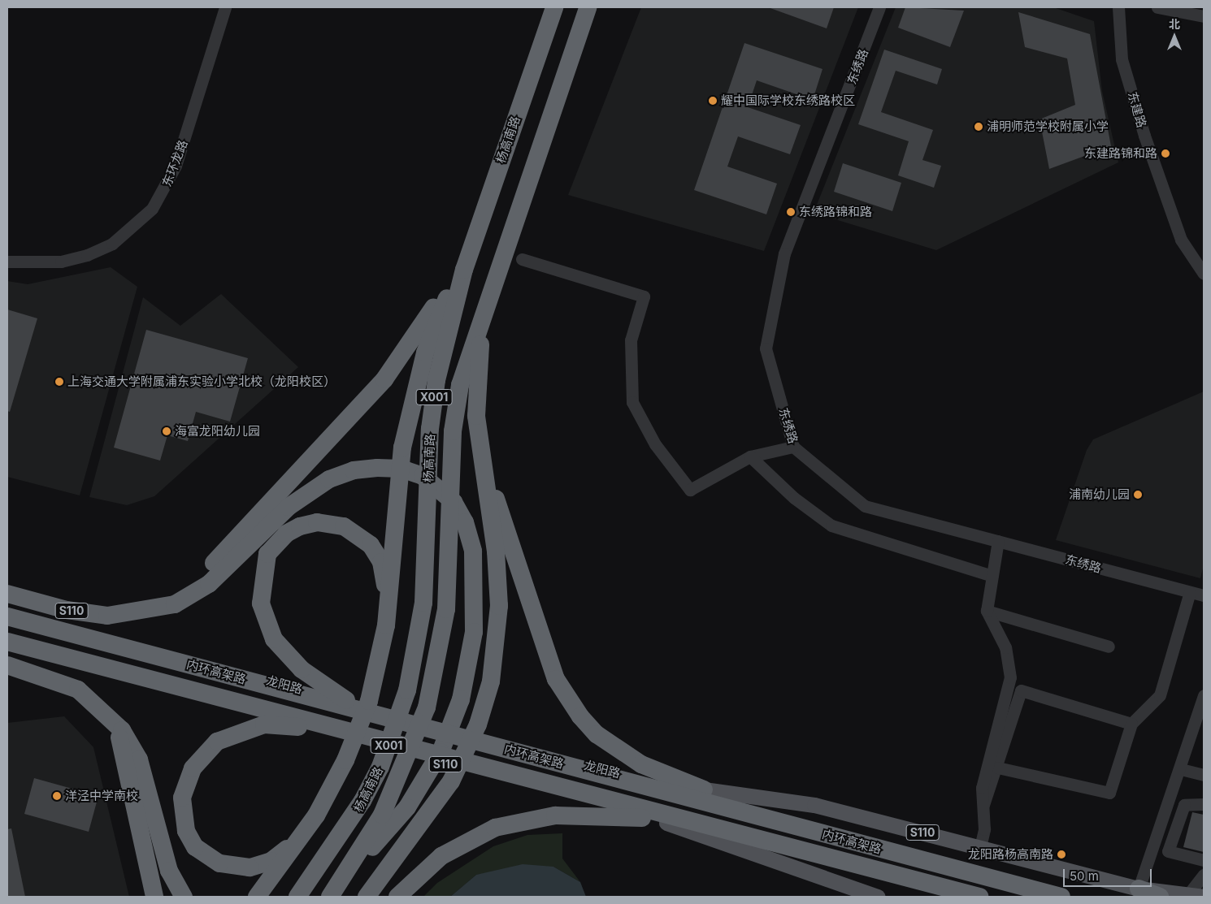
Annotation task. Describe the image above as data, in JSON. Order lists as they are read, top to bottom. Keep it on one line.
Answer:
{"streets":{"highway":["杨高南路","X001","S110","内环高架路"],"main road":["龙阳路"],"street":["东绣路","东建路","东环龙路"]},"places":["耀中国际学校东绣路校区","浦明师范学校附属小学","东建路锦和路","东绣路锦和路","上海交通大学附属浦东实验小学北校（龙阳校区）","海富龙阳幼儿园","浦南幼儿园","洋泾中学南校","龙阳路杨高南路"],"scale_bar":"50 m","north":"top"}
